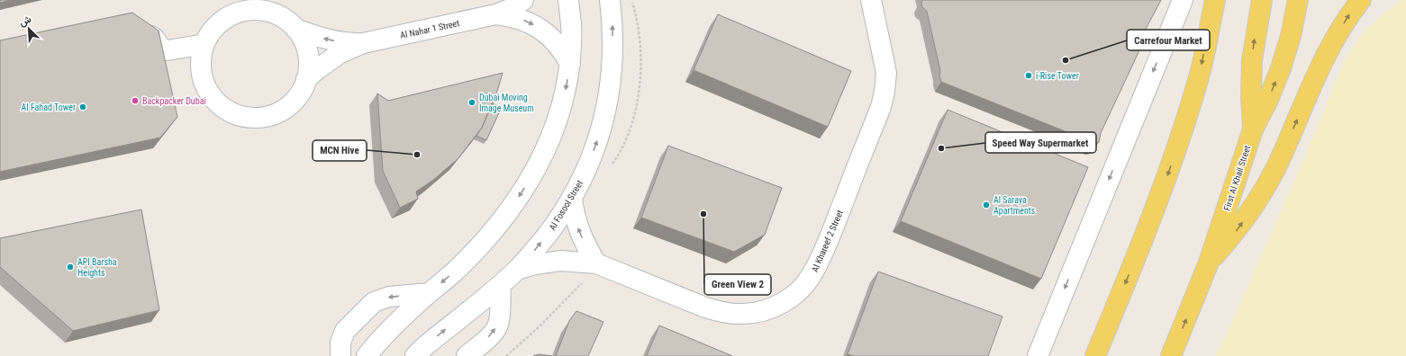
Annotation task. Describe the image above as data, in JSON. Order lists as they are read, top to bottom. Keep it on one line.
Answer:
{"streets":{"main road":["First Al Khail Street"],"street":["Al Nahar 1 Street","Al Fosool Street","Al Khareef 2 Street"]},"crossings":[["Al Fosool Street","Al Khareef 2 Street"]],"places":["Carrefour Market","i-Rise Tower","Backpacker Dubai","Dubai Moving Image Museum","Al Fahad Tower","Speed Way Supermarket","MCN Hive","Al Saraya Apartments","Green View 2","API Barsha Heights"],"north":"top left"}
